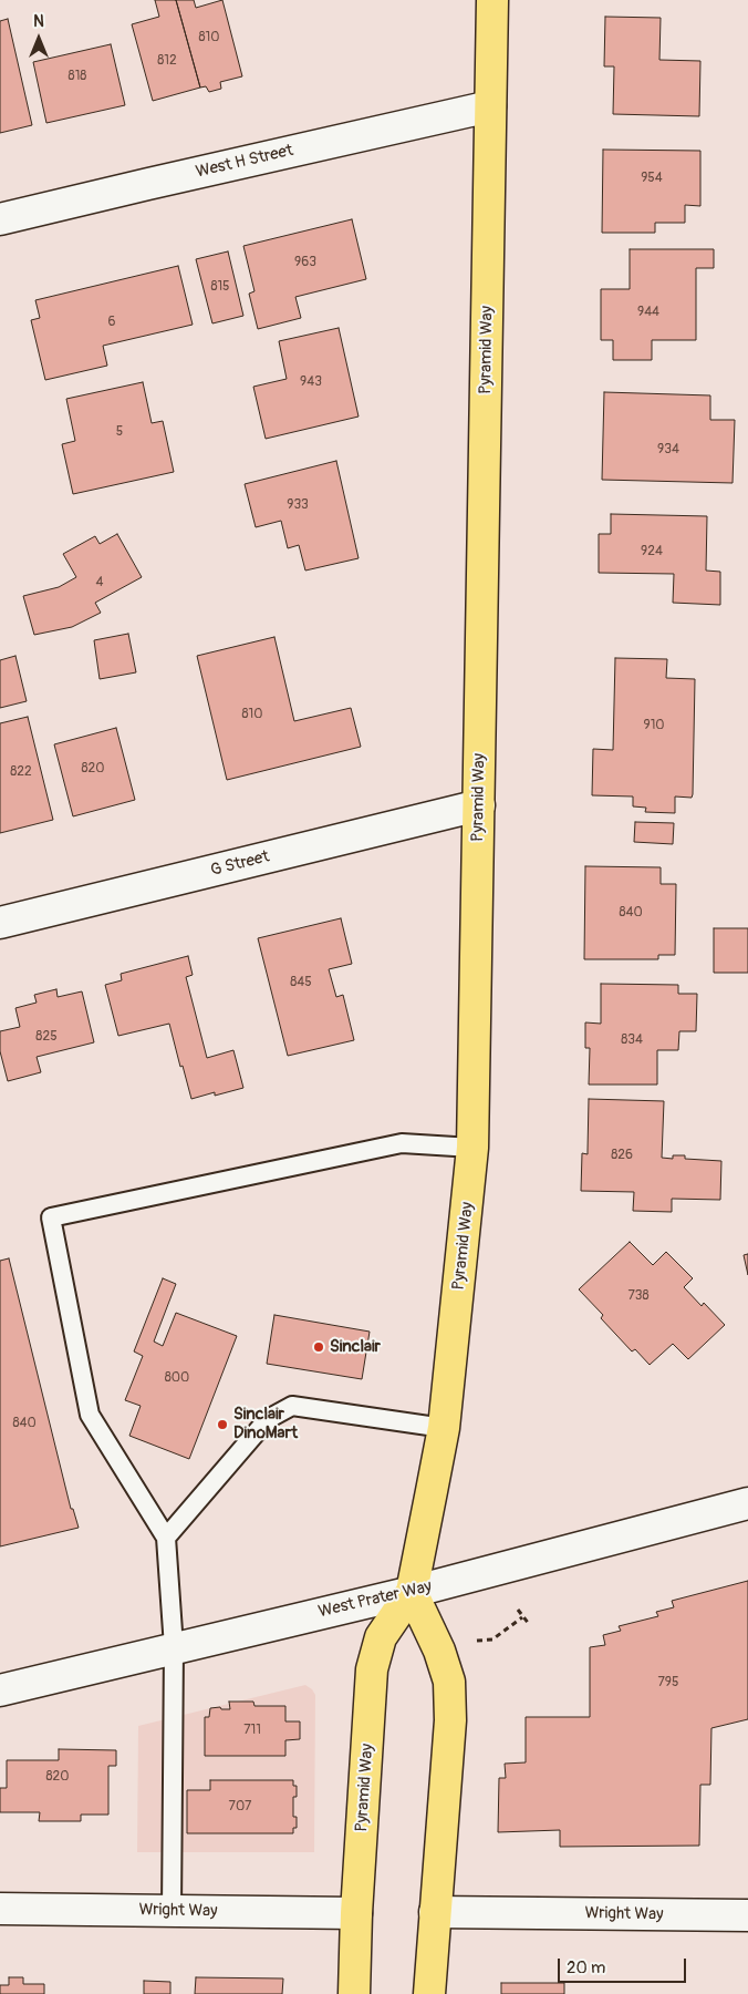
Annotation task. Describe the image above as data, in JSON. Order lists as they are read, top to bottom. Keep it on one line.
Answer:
{"streets":{"main road":["Pyramid Way"],"street":["West H Street","G Street","West Prater Way","Wright Way"]},"crossings":[["West H Street","Pyramid Way"],["Pyramid Way","G Street"],["Pyramid Way","West Prater Way"],["Pyramid Way","Wright Way"]],"places":["Sinclair","Sinclair DinoMart"],"house_numbers":["810","812","818","954","963","815","944","6","943","5","934","933","924","4","810","910","820","822","840","845","825","834","826","738","800","840","795","711","820","707"],"scale_bar":"20 m","north":"top"}
